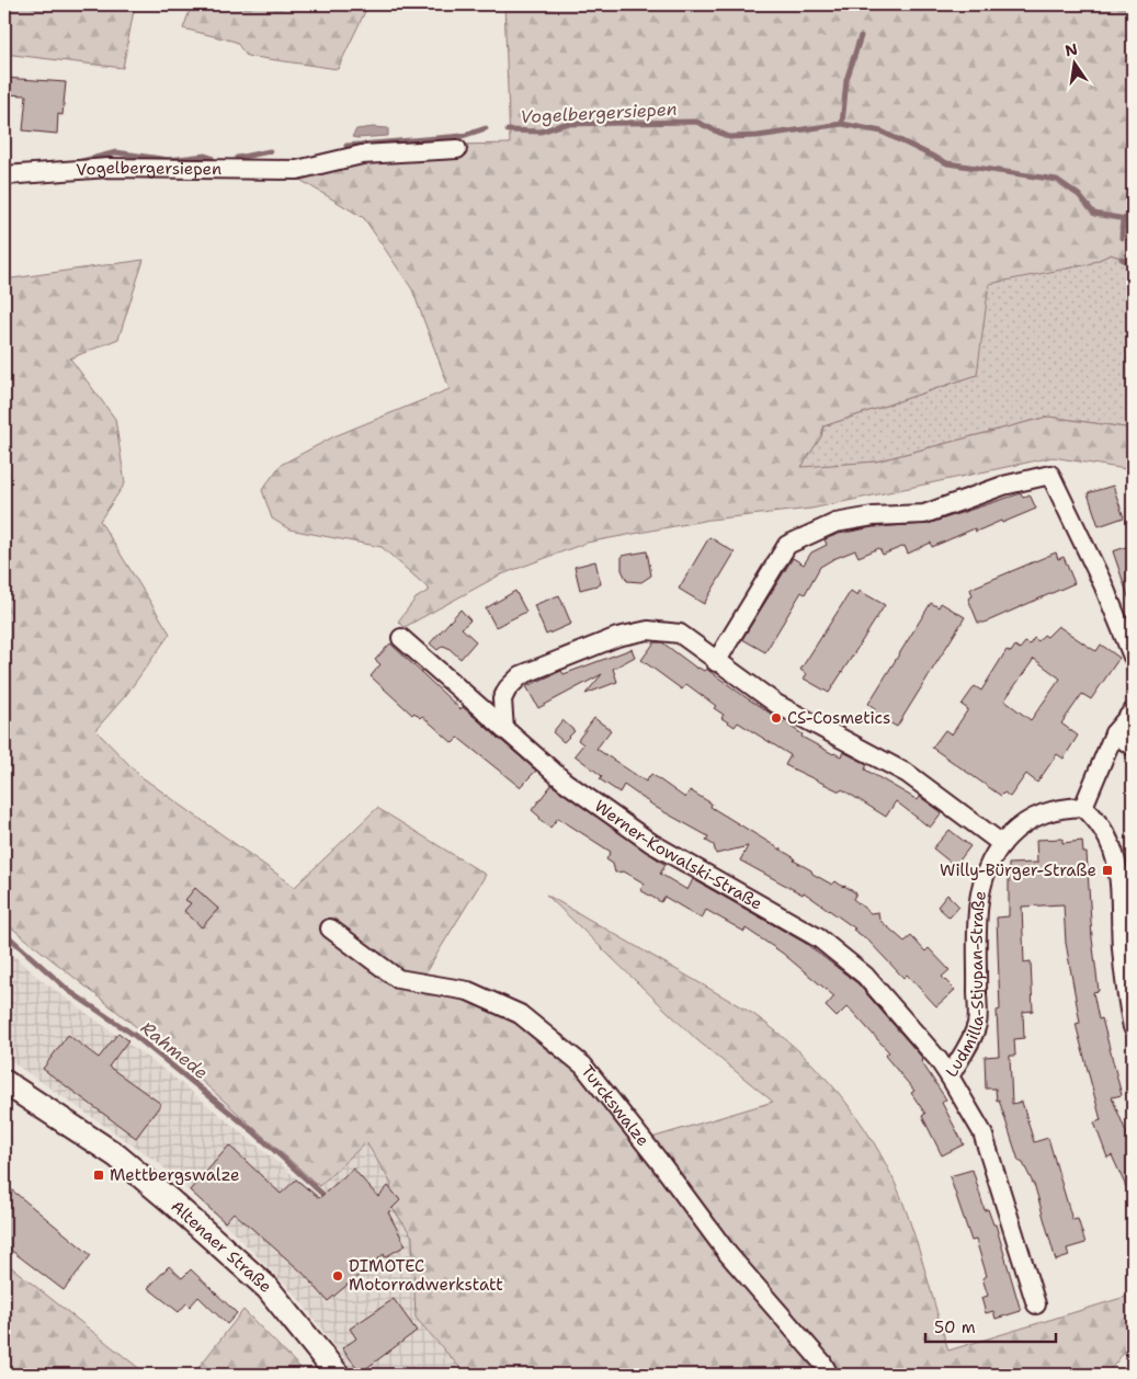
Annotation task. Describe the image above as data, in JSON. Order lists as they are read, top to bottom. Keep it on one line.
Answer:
{"streets":{"main road":["Altenaer Straße"],"street":["Vogelbergersiepen","Werner-Kowalski-Straße","Ludmilla-Stjupan-Straße","Turckswalze"]},"crossings":[["Werner-Kowalski-Straße","Ludmilla-Stjupan-Straße"]],"water":["Vogelbergersiepen","Rahmede"],"places":{"other":["CS-Cosmetics","DIMOTEC Motorradwerkstatt"],"transit":["Willy-Bürger-Straße","Mettbergswalze"]},"scale_bar":"50 m","north":"top"}
